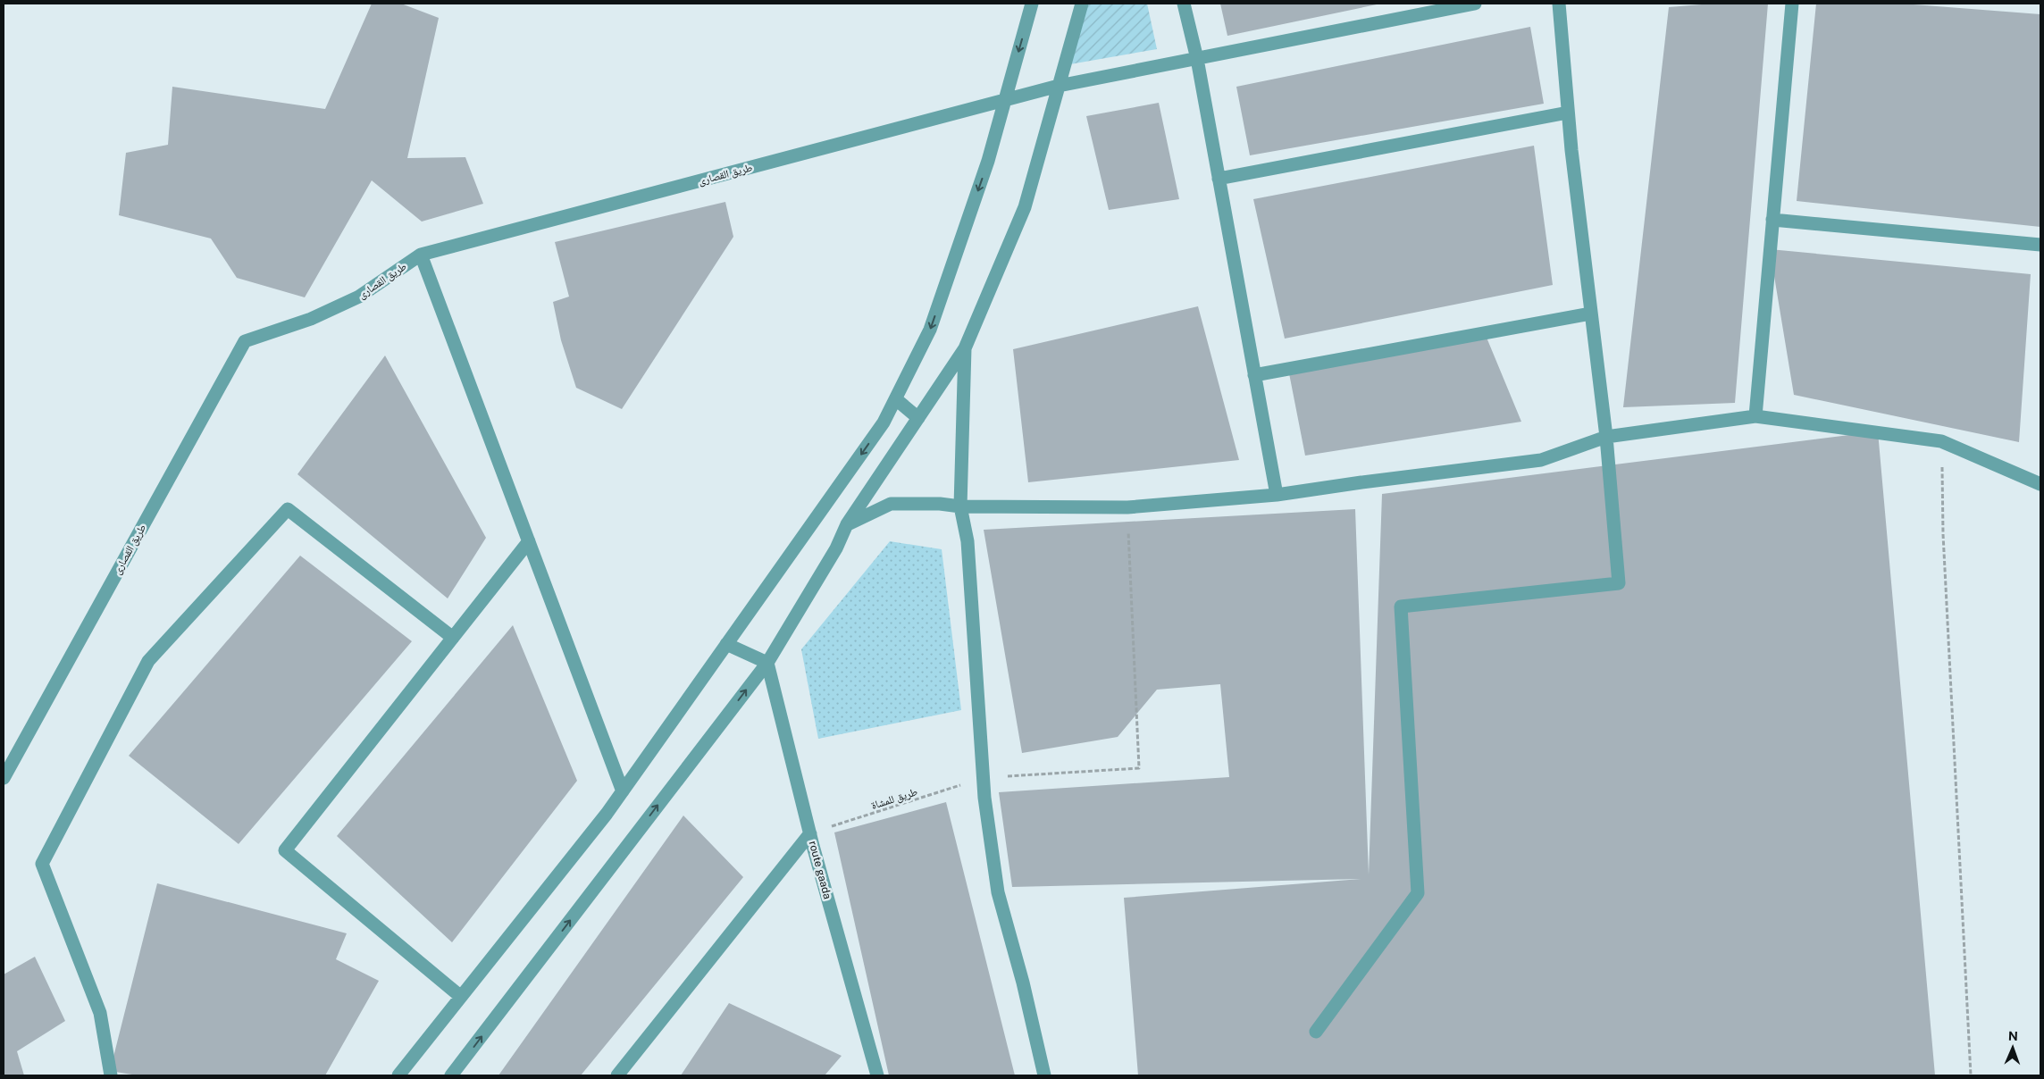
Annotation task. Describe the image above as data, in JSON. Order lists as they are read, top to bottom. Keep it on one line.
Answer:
{"streets":{"street":["طريق القصارى","route gaada"],"path":["طريق للمشاة"]},"crossings":[["طريق للمشاة","route gaada"]],"north":"top"}
